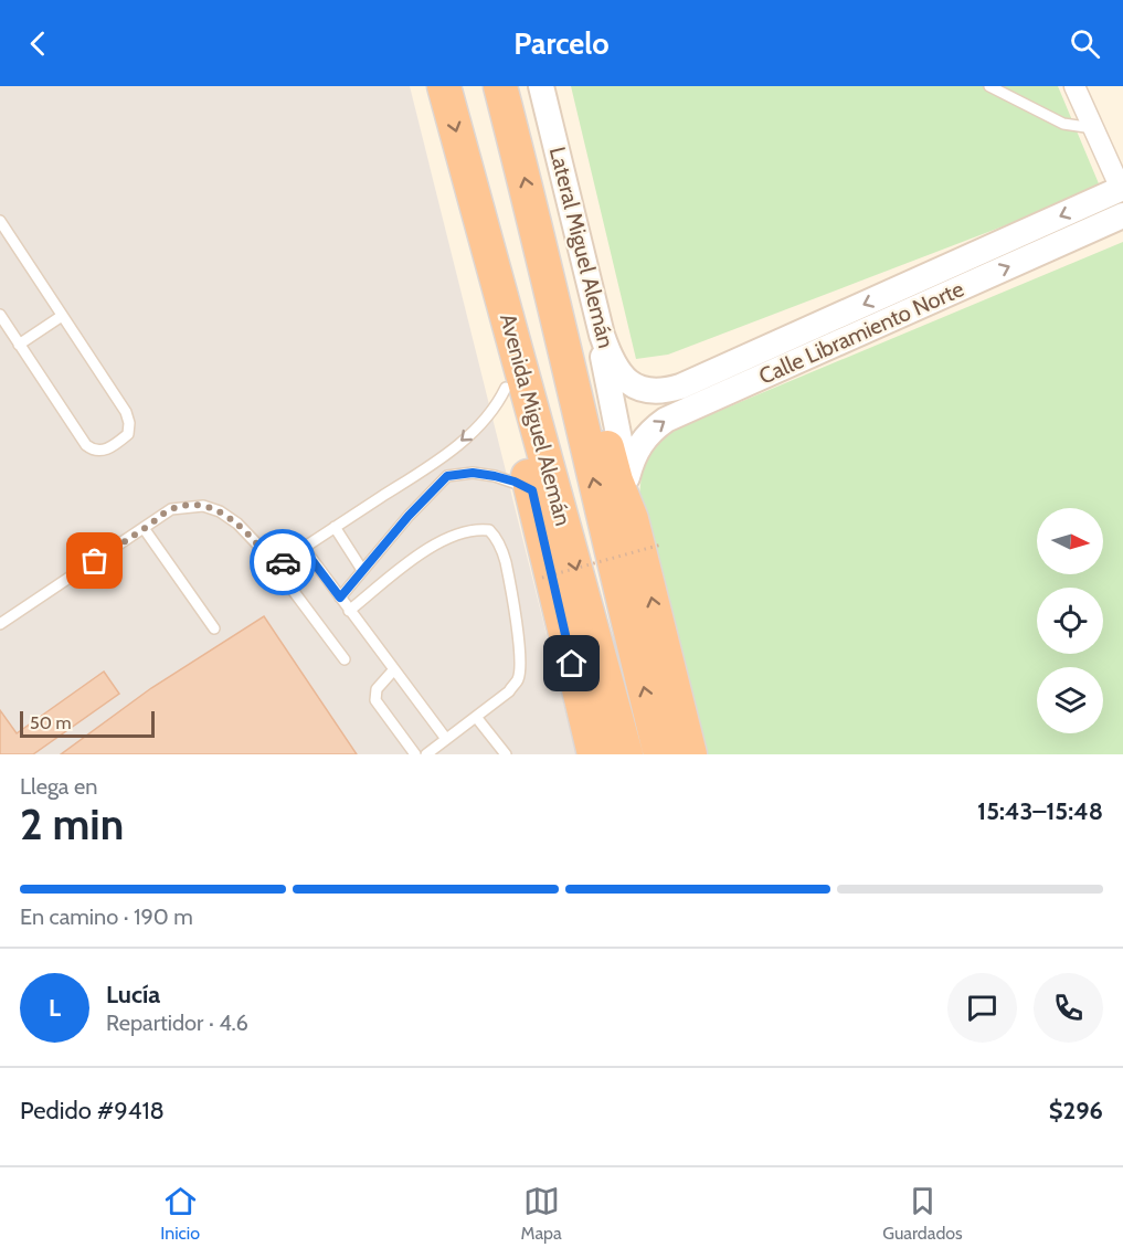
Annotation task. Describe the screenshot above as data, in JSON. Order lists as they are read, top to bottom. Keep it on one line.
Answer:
{"streets":{"highway":["Avenida Miguel Alemán"],"street":["Lateral Miguel Alemán","Calle Libramiento Norte"]},"crossings":[["Lateral Miguel Alemán","Calle Libramiento Norte"]],"scale_bar":"50 m","north":"right","page":{"header":"Parcelo","scale":"50 m","heading":["2 min","Llega en","15:43–15:48"],"panel":["Lucía","Repartidor · 4.6","Pedido #9418","$296"],"bar":"En camino · 190 m","round":"L","tabs":["Inicio","Mapa","Guardados"]}}
